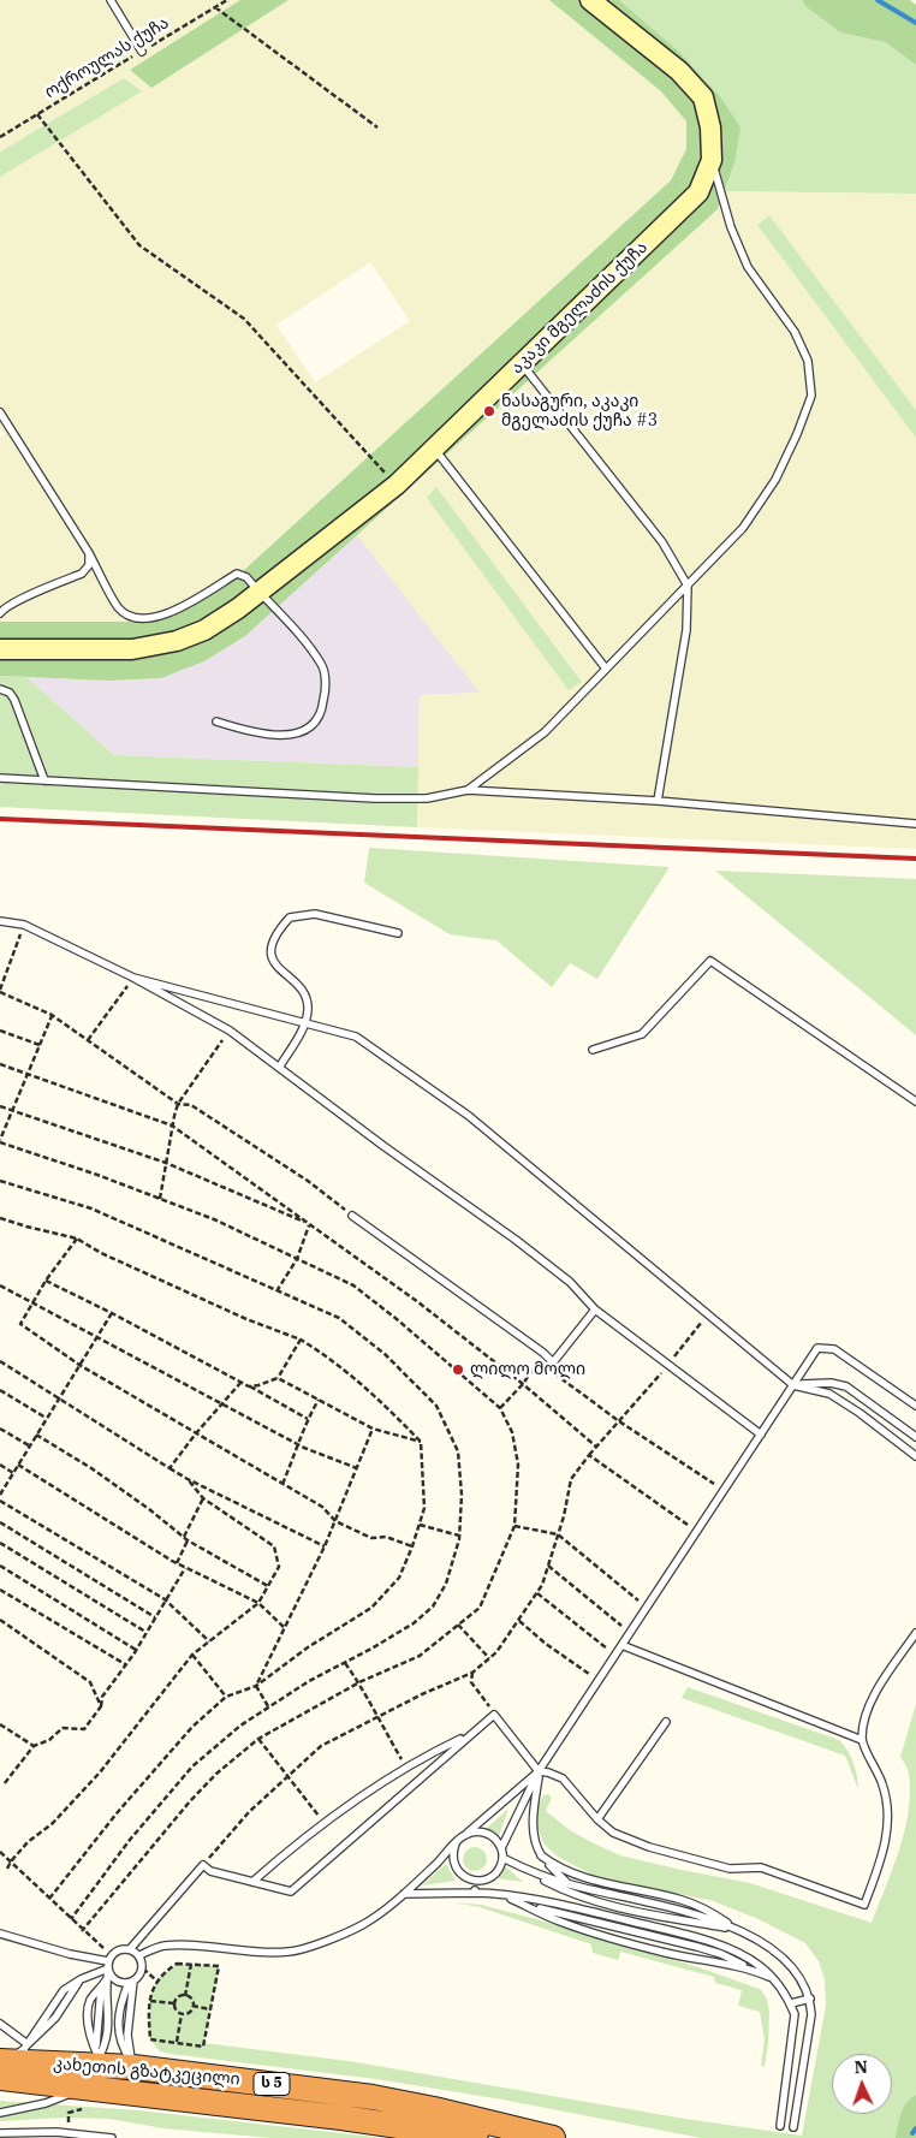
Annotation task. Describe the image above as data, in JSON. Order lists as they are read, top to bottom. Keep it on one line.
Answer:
{"streets":{"highway":["კახეთის გზატკეცილი","ს 5"],"street":["აკაკი მგელაძის ქუჩა"],"path":["ოქროულას ქუჩა"]},"places":["ნასაგური, აკაკი მგელაძის ქუჩა #3","ლილო მოლი"],"north":"top"}
